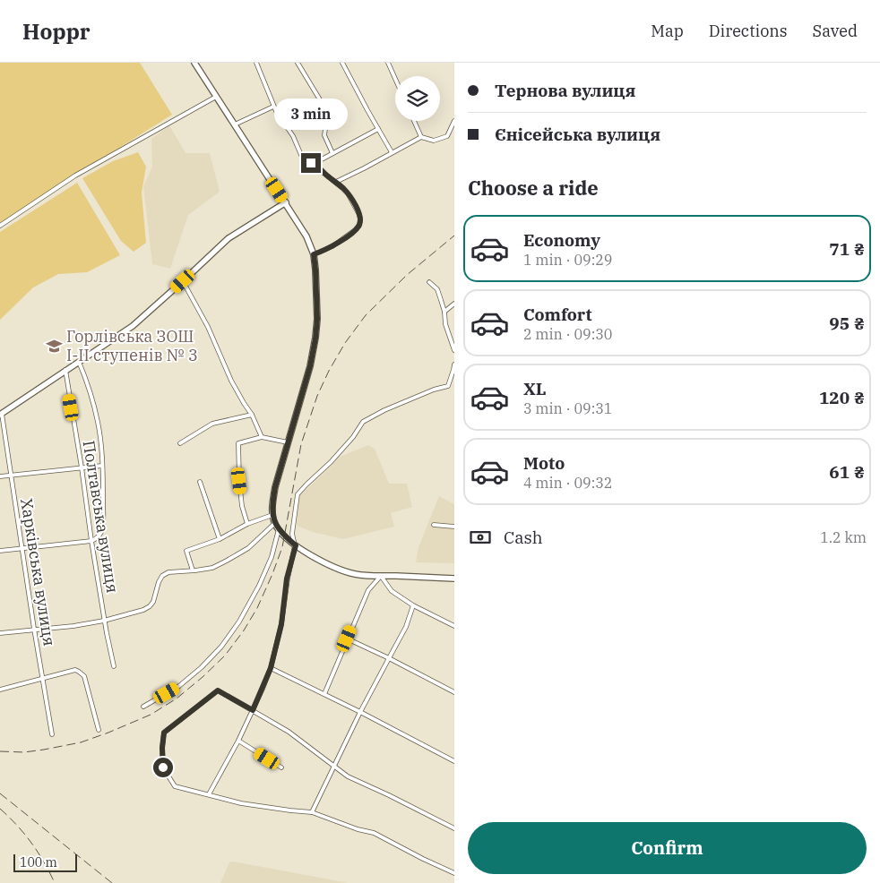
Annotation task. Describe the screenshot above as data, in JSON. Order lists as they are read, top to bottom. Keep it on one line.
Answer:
{"streets":{"street":["Полтавська вулиця","Харківська вулиця"]},"places":{"school or university":["Горлівська ЗОШ І-ІІ ступенів № 3"]},"scale_bar":"100 m","page":{"header":"Hoppr","nav":["Map","Directions","Saved"],"banner":["Тернова вулиця","Єнісейська вулиця"],"bubble":"3 min","heading":"Choose a ride","list":[{"name":"Economy","note":"1 min · 09:29","value":"71 ₴"},{"name":"Comfort","note":"2 min · 09:30","value":"95 ₴"},{"name":"XL","note":"3 min · 09:31","value":"120 ₴"},{"name":"Moto","note":"4 min · 09:32","value":"61 ₴"}],"pay":["Cash","1.2 km"],"buttons":"Confirm","scale":"100 m"}}
